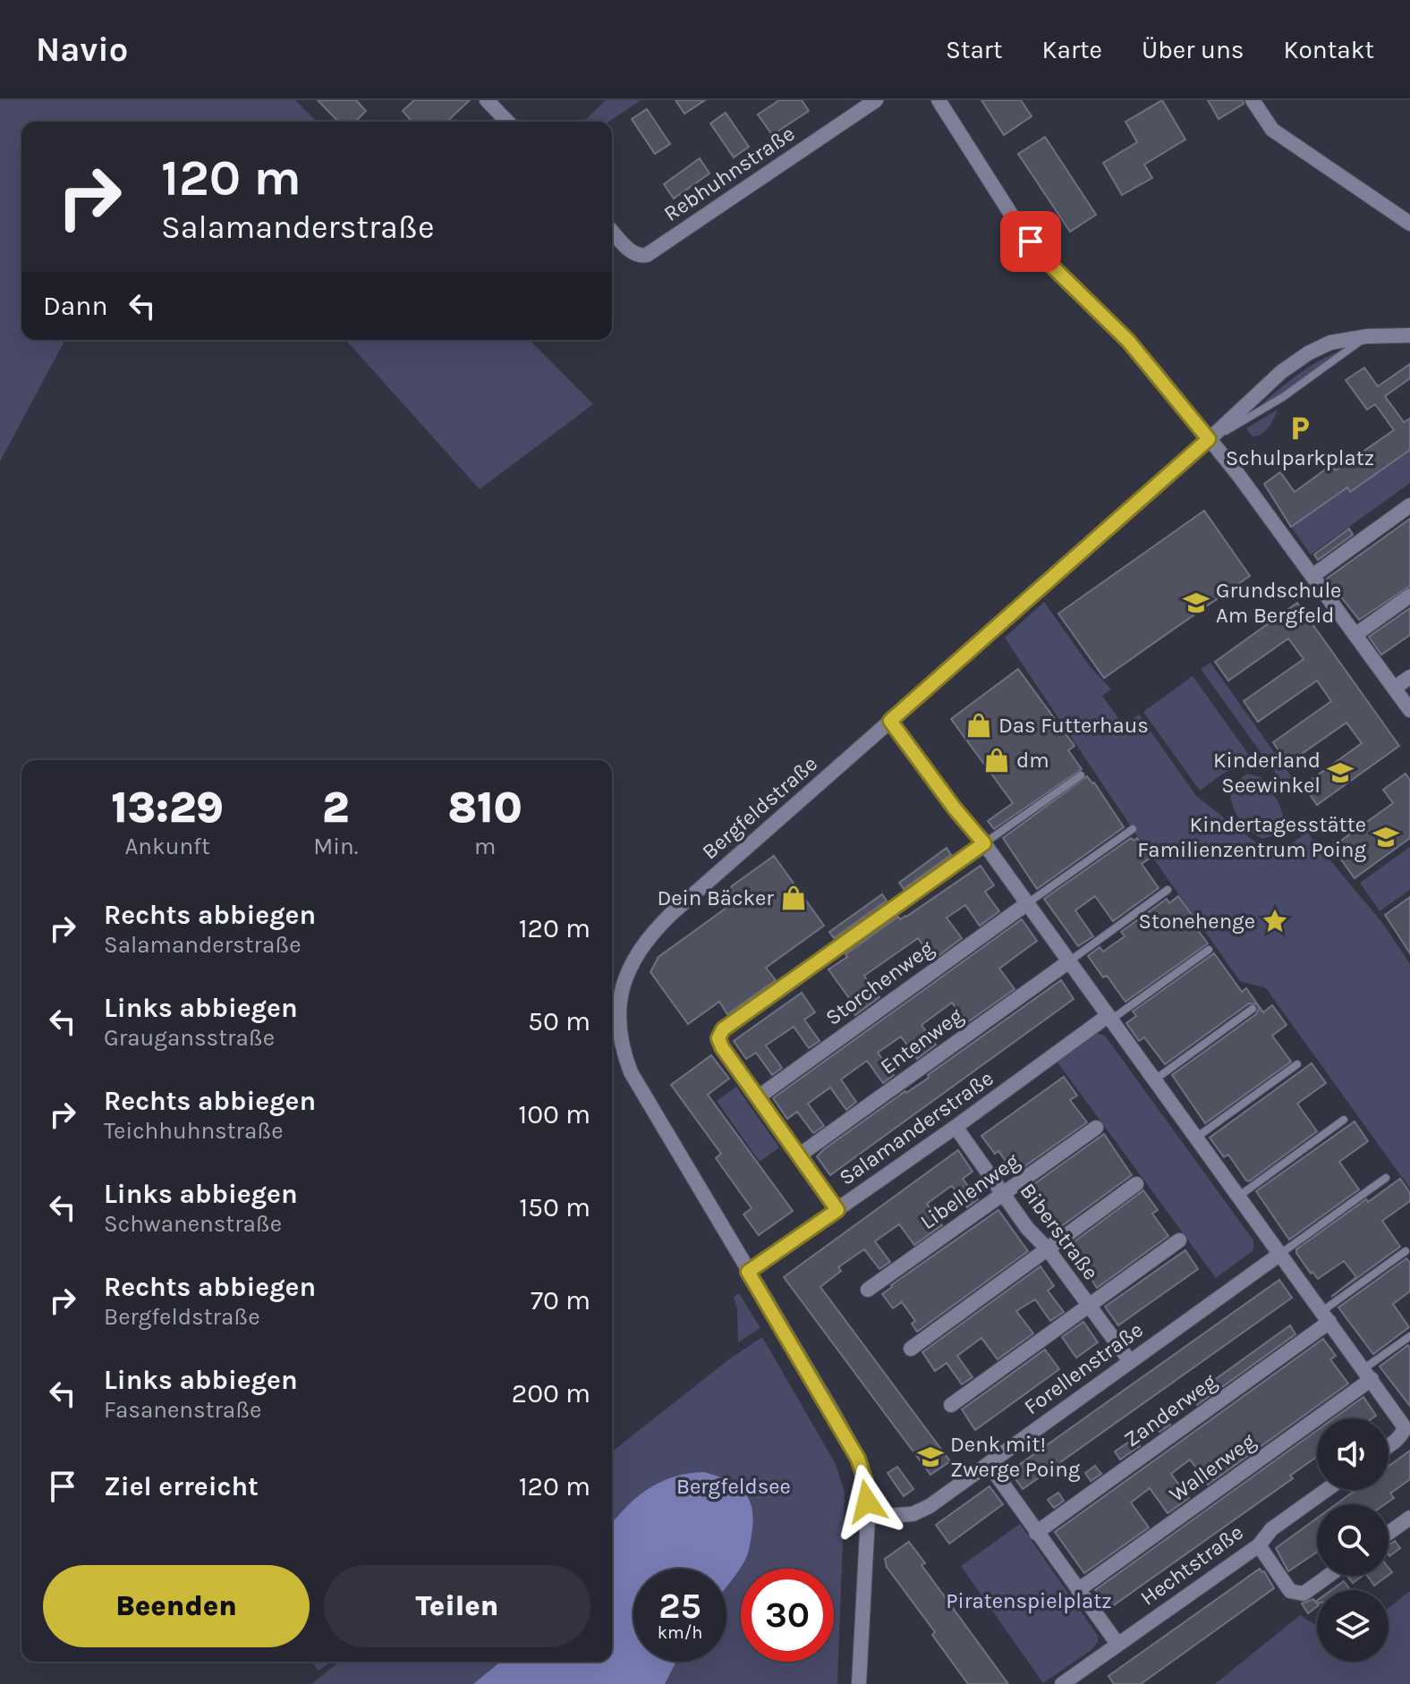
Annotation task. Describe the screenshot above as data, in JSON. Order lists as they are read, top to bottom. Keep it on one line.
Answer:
{"streets":{"street":["Rebhuhnstraße","Bergfeldstraße","Storchenweg","Entenweg","Salamanderstraße","Libellenweg","Biberstraße","Forellenstraße","Zanderweg","Wallerweg","Hechtstraße"]},"crossings":[["Bergfeldstraße","Salamanderstraße"],["Bergfeldstraße","Forellenstraße"],["Salamanderstraße","Biberstraße"],["Libellenweg","Biberstraße"],["Biberstraße","Forellenstraße"]],"parks":["Bergfeldsee","Piratenspielplatz"],"places":{"parking":["Schulparkplatz"],"school or university":["Grundschule Am Bergfeld","Kinderland Seewinkel","Kindertagesstätte Familienzentrum Poing","Denk mit! Zwerge Poing"],"shop":["Das Futterhaus","dm","Dein Bäcker"],"place":["Stonehenge"]},"page":{"header":"Navio","nav":["Start","Karte","Über uns","Kontakt"],"turn":["120 m","Salamanderstraße"],"then":"Dann","eta":["13:29","Ankunft","2","Min.","810","m"],"list":[{"name":"Rechts abbiegen","note":"Salamanderstraße","value":"120 m"},{"name":"Links abbiegen","note":"Graugansstraße","value":"50 m"},{"name":"Rechts abbiegen","note":"Teichhuhnstraße","value":"100 m"},{"name":"Links abbiegen","note":"Schwanenstraße","value":"150 m"},{"name":"Rechts abbiegen","note":"Bergfeldstraße","value":"70 m"},{"name":"Links abbiegen","note":"Fasanenstraße","value":"200 m"},{"name":"Ziel erreicht","value":"120 m"}],"buttons":["Beenden","Teilen"],"speed":"25 km/h","limit":"30"}}
